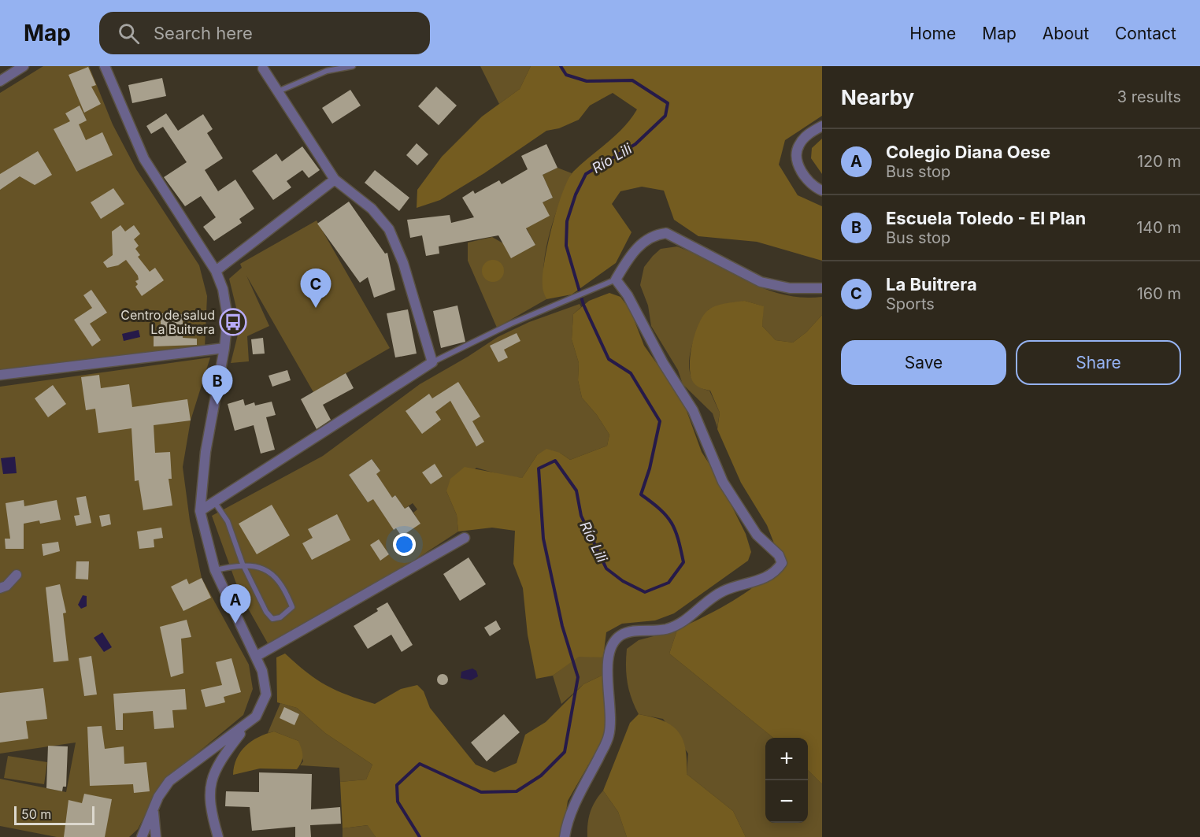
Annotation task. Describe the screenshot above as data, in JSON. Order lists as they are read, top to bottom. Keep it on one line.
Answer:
{"water":["Río Lili"],"places":{"bus stop":["Centro de salud La Buitrera"]},"scale_bar":"50 m","page":{"header":"Map","search":"Search here","nav":["Home","Map","About","Contact"],"heading":["Nearby","3 results"],"list":[{"mark":"A","name":"Colegio Diana Oese","note":"Bus stop","value":"120 m"},{"mark":"B","name":"Escuela Toledo - El Plan","note":"Bus stop","value":"140 m"},{"mark":"C","name":"La Buitrera","note":"Sports","value":"160 m"}],"pins":["C","B","A"],"buttons":["Save","Share"],"map_buttons":["+","−"],"scale":"50 m"}}
